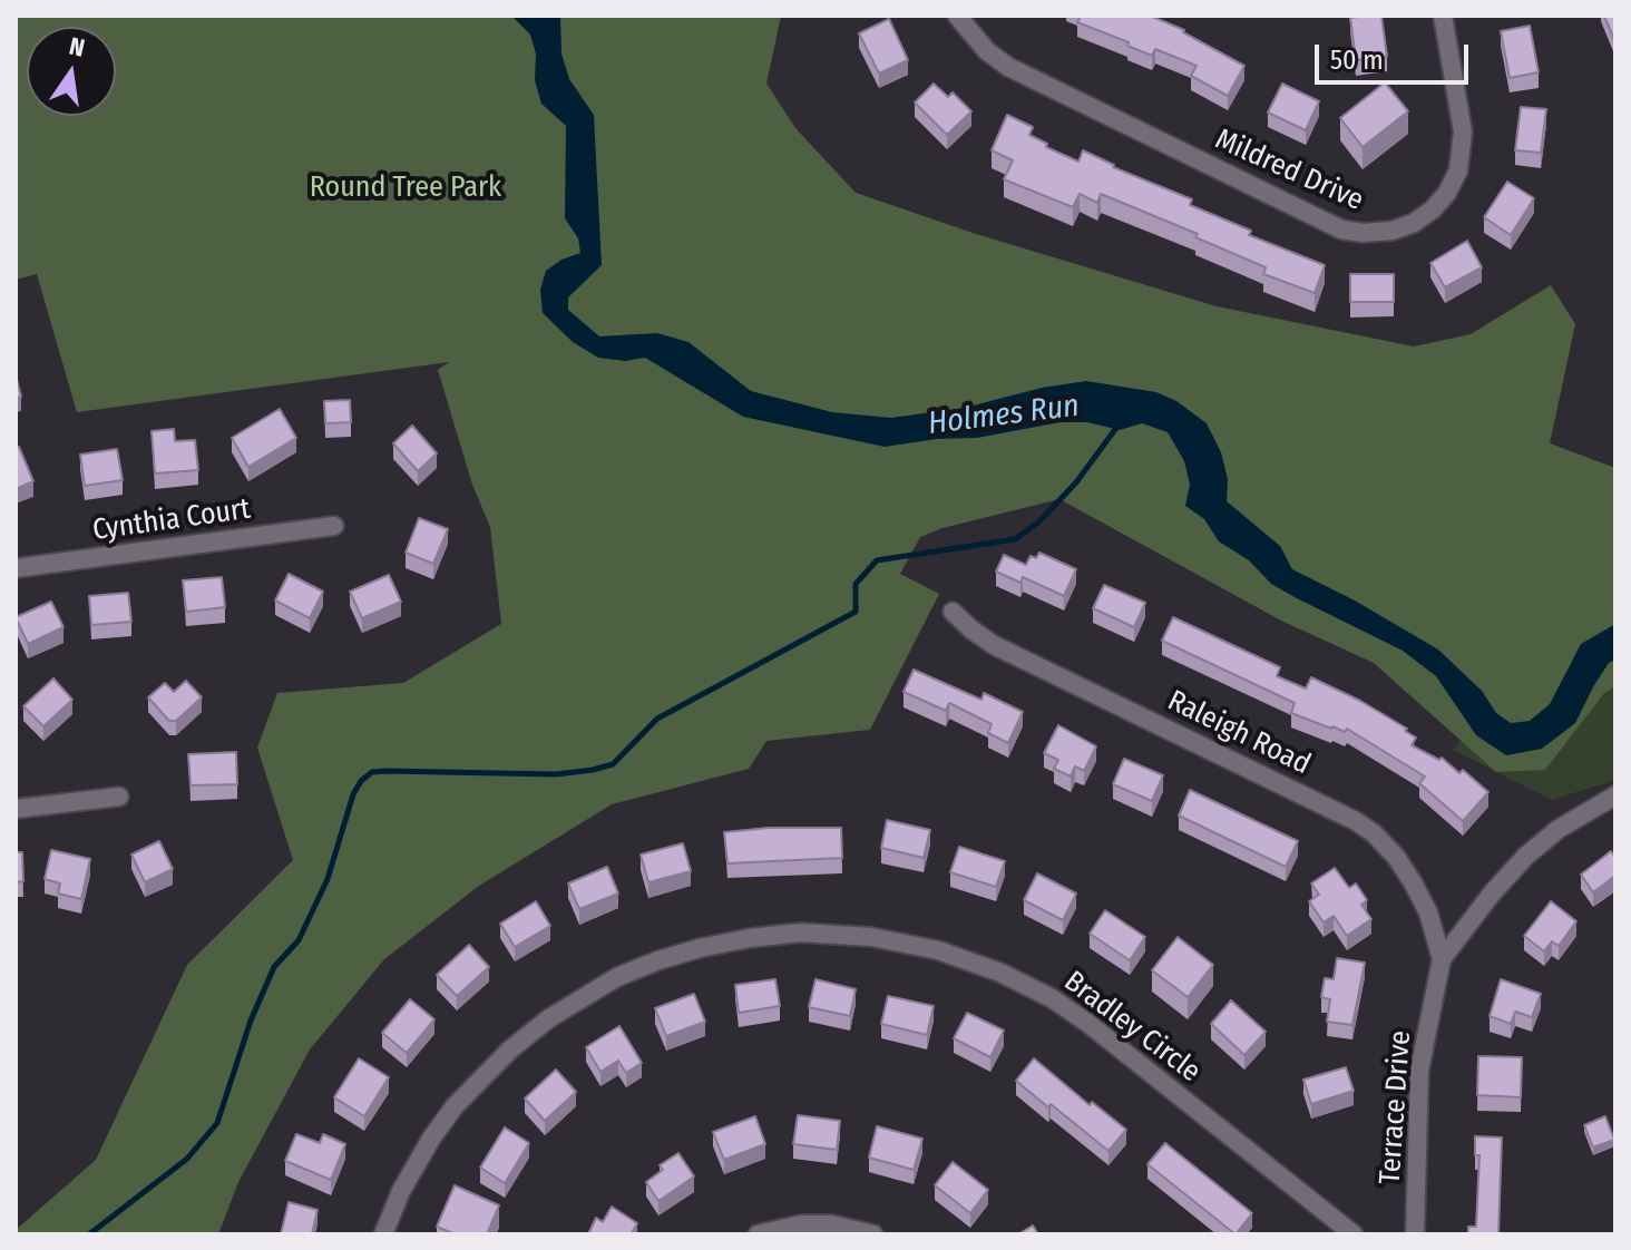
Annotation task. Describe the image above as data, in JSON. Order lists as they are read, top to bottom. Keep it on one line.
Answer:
{"streets":{"street":["Mildred Drive","Cynthia Court","Raleigh Road","Bradley Circle","Terrace Drive"]},"crossings":[["Raleigh Road","Terrace Drive"]],"water":["Holmes Run"],"parks":["Round Tree Park"],"scale_bar":"50 m","north":"top"}
